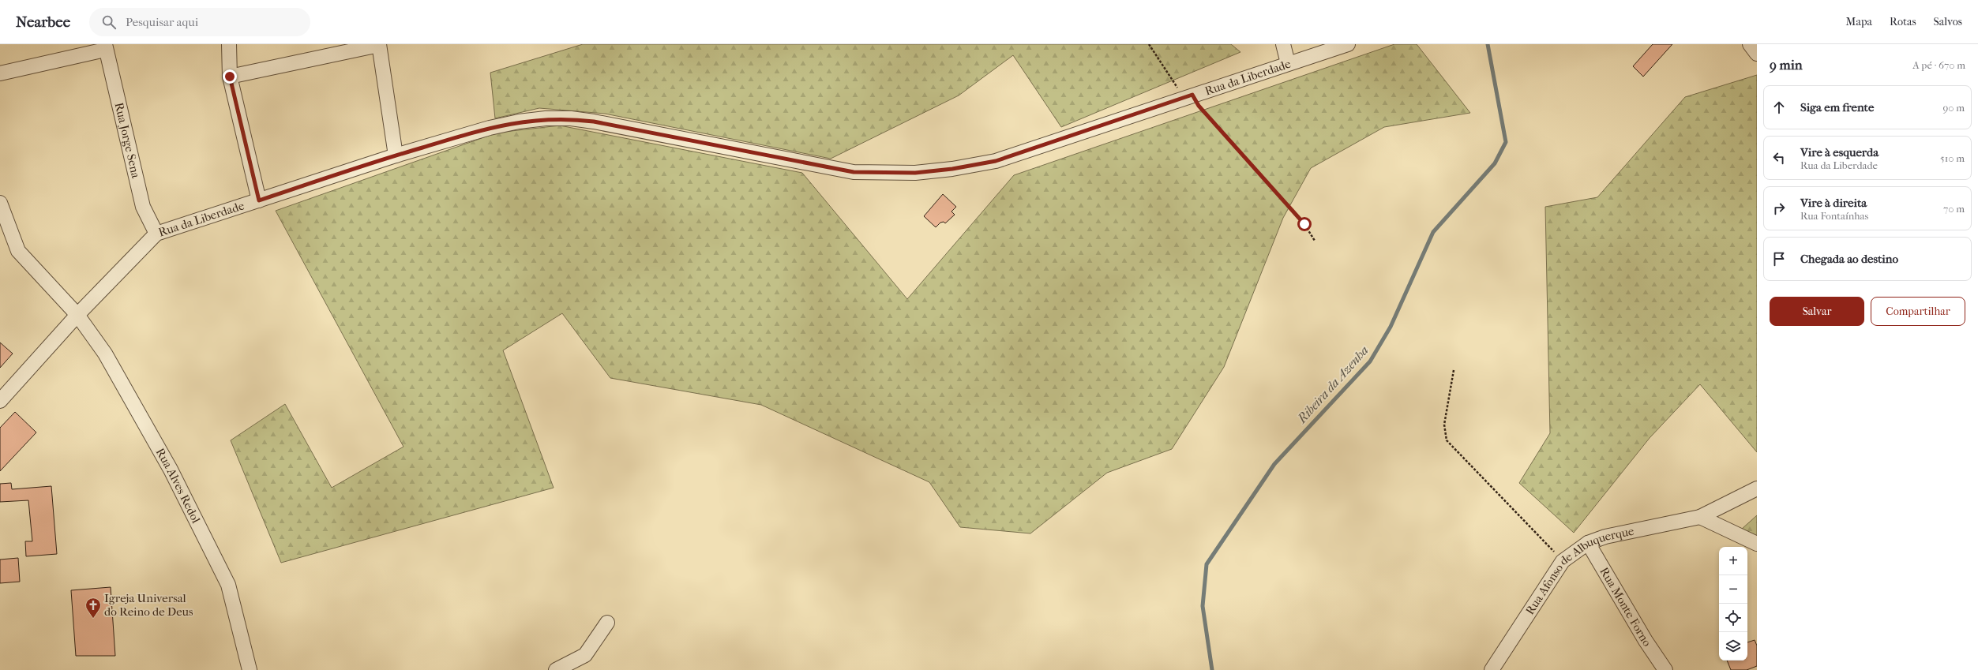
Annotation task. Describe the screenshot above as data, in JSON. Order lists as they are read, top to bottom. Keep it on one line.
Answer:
{"streets":{"street":["Rua da Liberdade","Rua Jorge Sena","Rua Alves Redol","Rua Afonso de Albuquerque","Rua Monte Forno"]},"crossings":[["Rua da Liberdade","Rua Jorge Sena"],["Rua da Liberdade","Rua Alves Redol"],["Rua Afonso de Albuquerque","Rua Monte Forno"]],"water":["Ribeira da Azenha"],"places":{"church":["Igreja Universal do Reino de Deus"]},"page":{"header":"Nearbee","search":"Pesquisar aqui","nav":["Mapa","Rotas","Salvos"],"heading":["9 min","A pé · 670 m"],"list":[["Siga em frente","90 m"],["Vire à esquerda","Rua da Liberdade","510 m"],["Vire à direita","Rua Fontaínhas","70 m"],"Chegada ao destino"],"buttons":["Salvar","Compartilhar"],"map_buttons":["+","−"]}}
